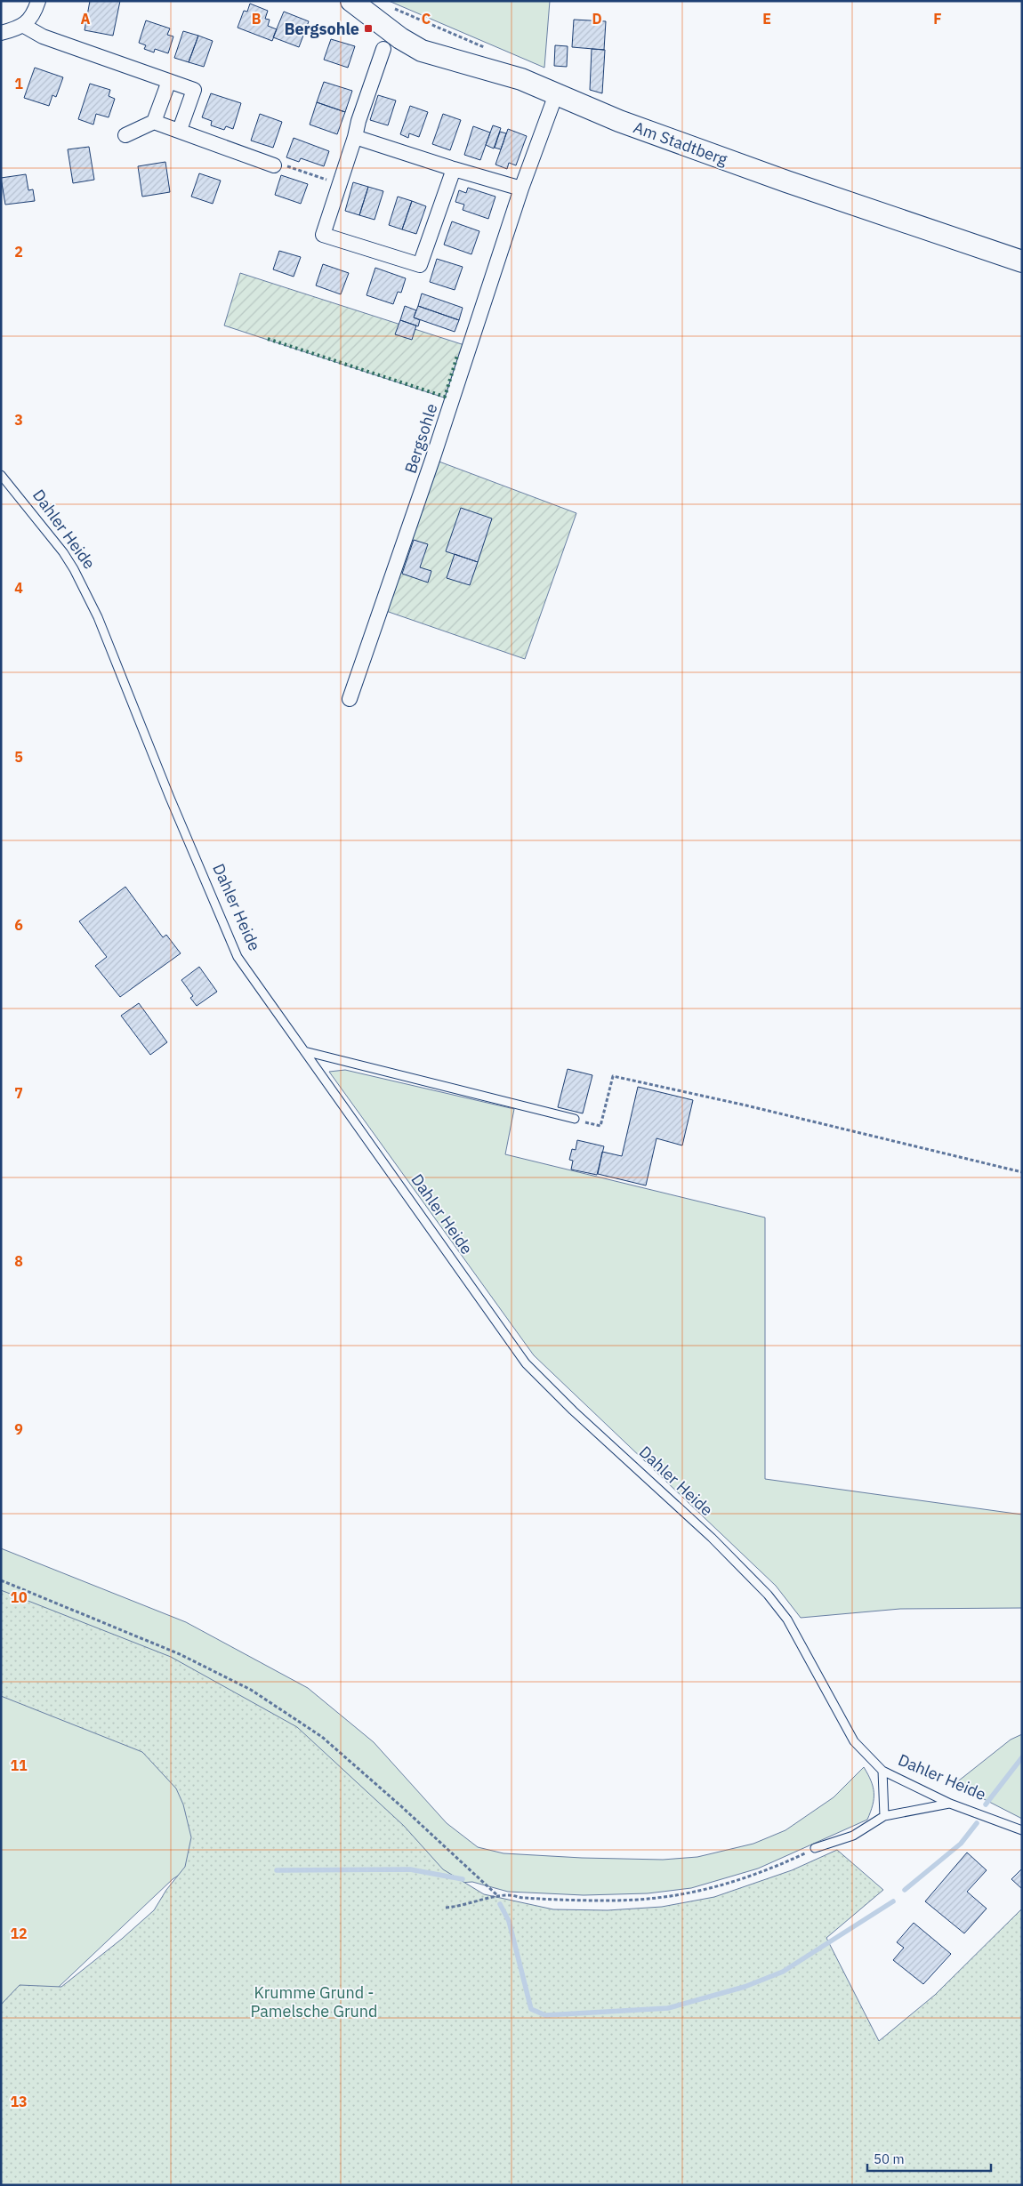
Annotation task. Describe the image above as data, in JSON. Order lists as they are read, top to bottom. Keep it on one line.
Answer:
{"streets":{"street":["Am Stadtberg","Bergsohle"],"lane":["Dahler Heide"]},"crossings":[["Am Stadtberg","Bergsohle"]],"parks":["Krumme Grund - Pamelsche Grund"],"places":{"transit":["Bergsohle"]},"scale_bar":"50 m","grid":{"columns":["A","B","C","D","E","F"],"rows":["1","2","3","4","5","6","7","8","9","10","11","12","13"]}}
